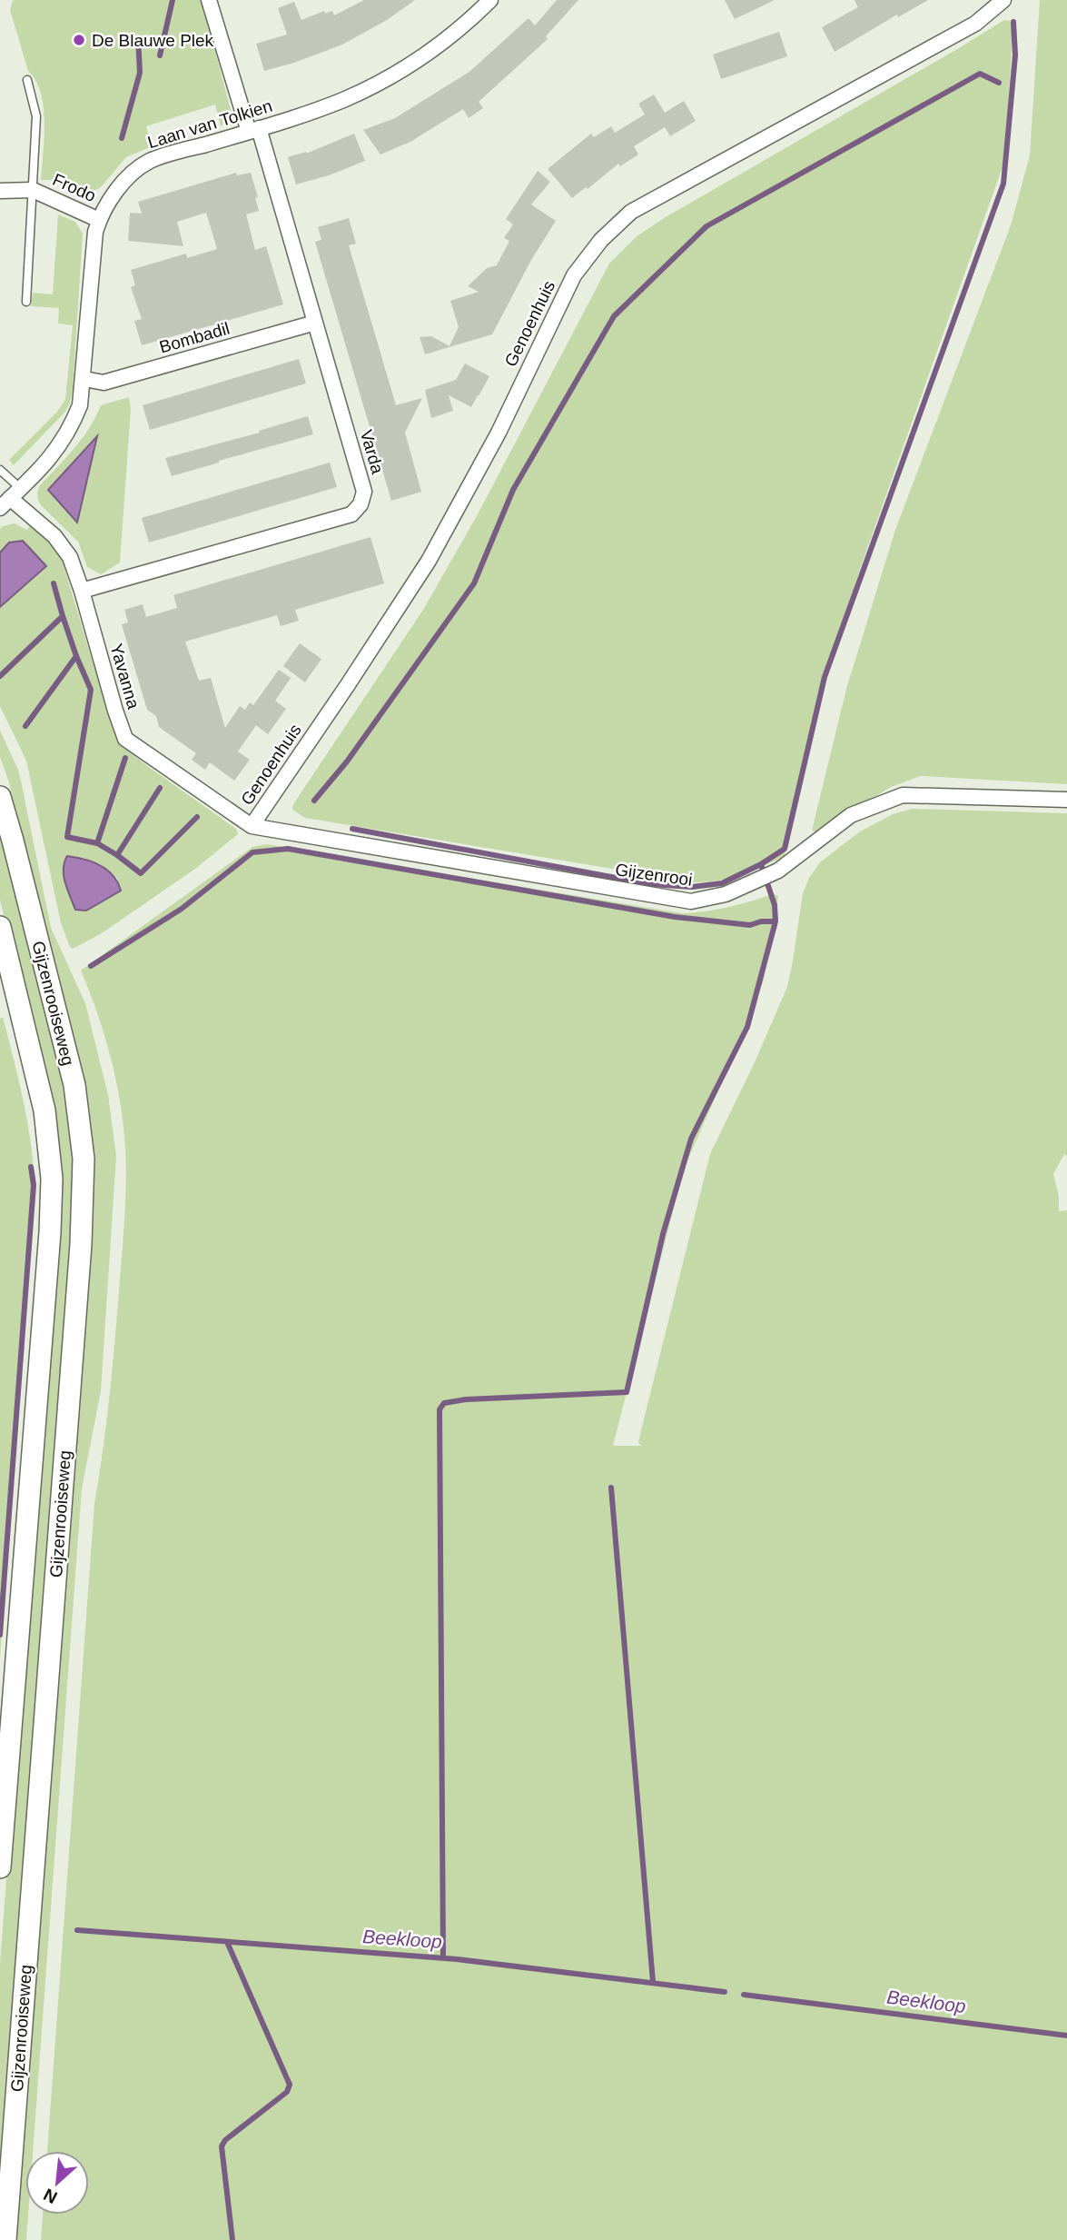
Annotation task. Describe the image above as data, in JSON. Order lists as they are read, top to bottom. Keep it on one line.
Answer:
{"streets":{"main road":["Gijzenrooiseweg"],"street":["Laan van Tolkien","Frodo","Genoenhuis","Bombadil","Varda","Yavanna","Gijzenrooi"]},"crossings":[["Laan van Tolkien","Frodo"],["Laan van Tolkien","Bombadil"],["Laan van Tolkien","Varda"],["Laan van Tolkien","Yavanna"],["Genoenhuis","Yavanna"],["Genoenhuis","Gijzenrooi"],["Bombadil","Varda"],["Varda","Yavanna"],["Yavanna","Gijzenrooi"]],"water":["Beekloop"],"places":["De Blauwe Plek"],"north":"bottom left"}
